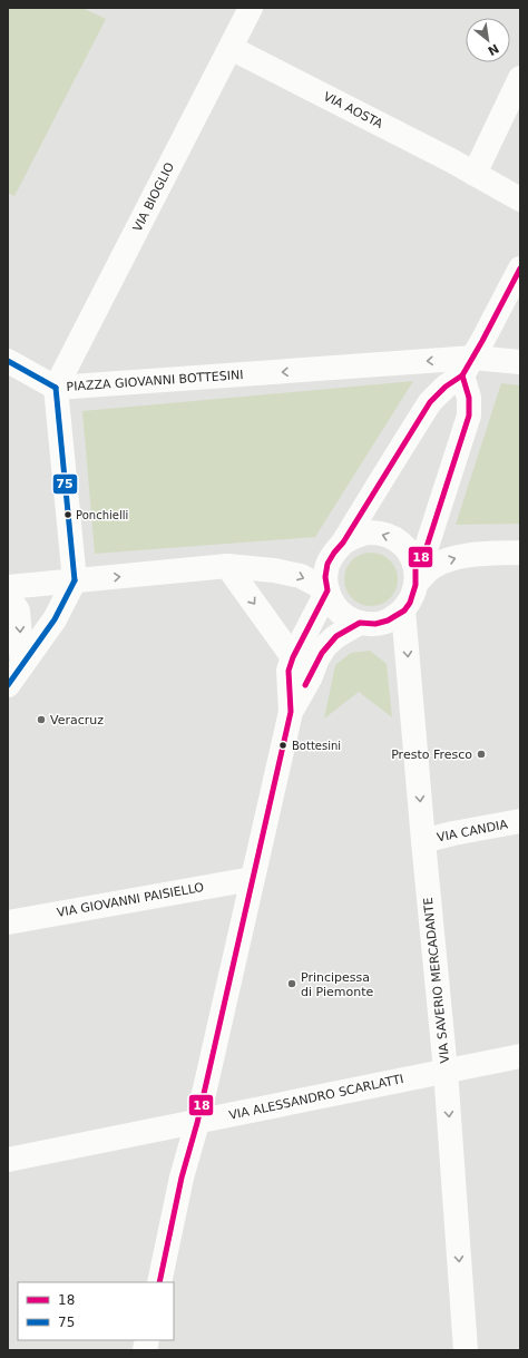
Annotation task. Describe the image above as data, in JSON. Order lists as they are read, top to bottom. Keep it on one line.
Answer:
{"streets":{"street":["VIA AOSTA","VIA BIOGLIO","PIAZZA GIOVANNI BOTTESINI","VIA CANDIA","VIA GIOVANNI PAISIELLO","VIA SAVERIO MERCADANTE","VIA ALESSANDRO SCARLATTI"]},"crossings":[["VIA AOSTA","VIA BIOGLIO"],["VIA BIOGLIO","PIAZZA GIOVANNI BOTTESINI"],["VIA CANDIA","VIA SAVERIO MERCADANTE"],["VIA SAVERIO MERCADANTE","VIA ALESSANDRO SCARLATTI"]],"places":["Ponchielli","Veracruz","Bottesini","Presto Fresco","Principessa di Piemonte"],"lines":["transit line 18","transit line 75"],"legend":["18","75"],"north":"bottom right"}
